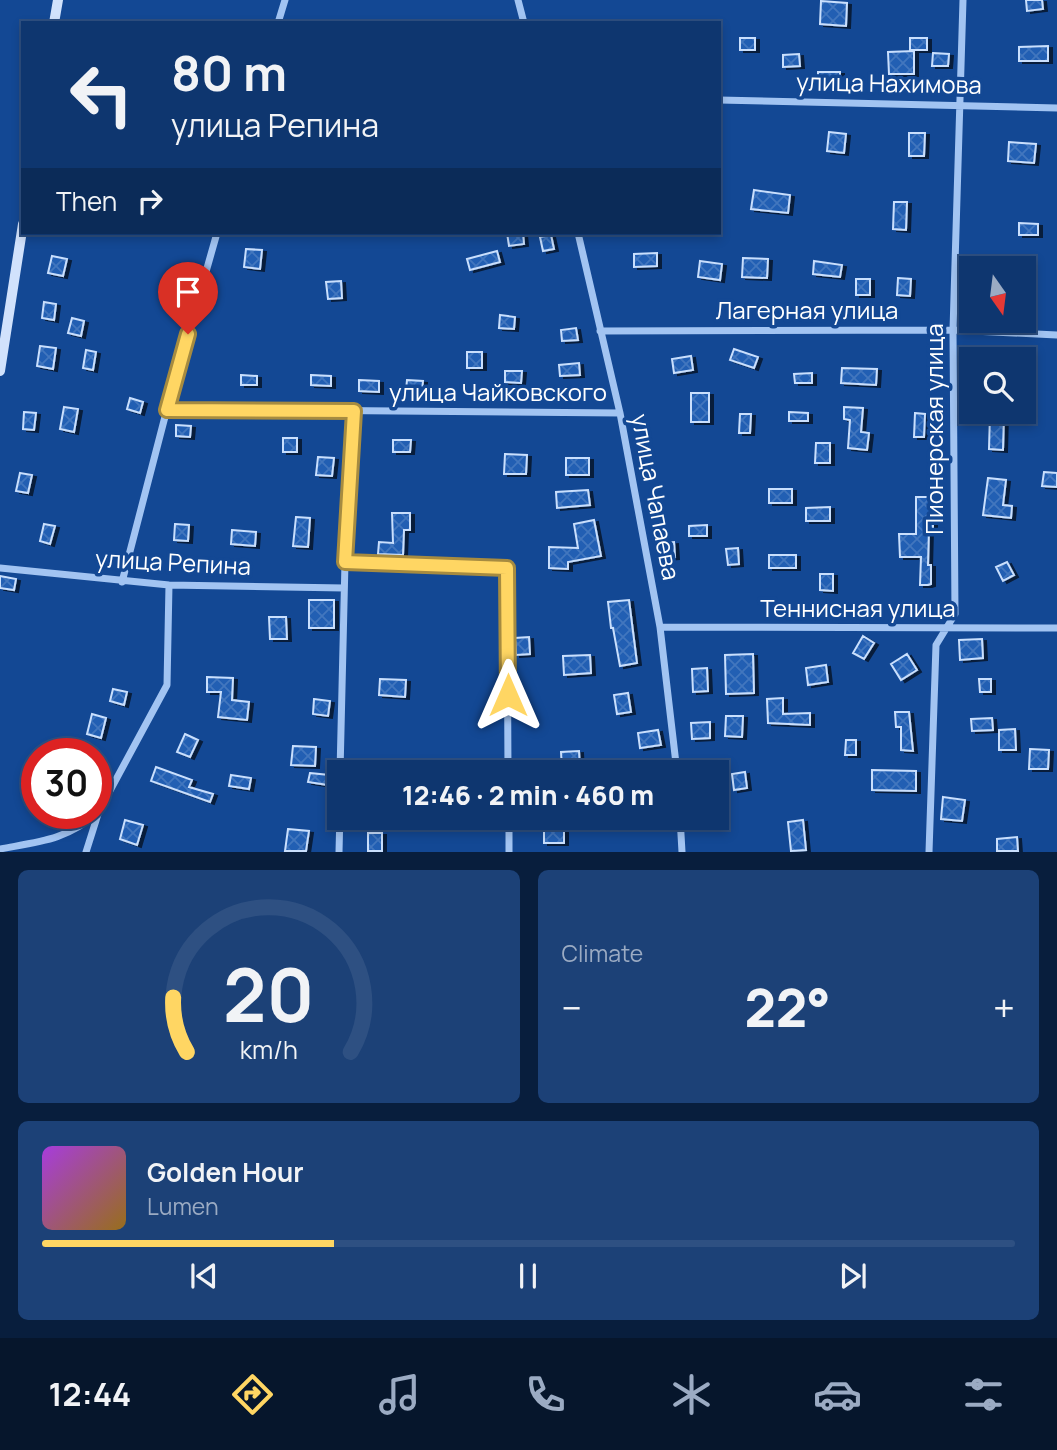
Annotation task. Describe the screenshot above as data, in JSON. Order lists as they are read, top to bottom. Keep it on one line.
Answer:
{"streets":{"street":["улица Нахимова","Лагерная улица","улица Чайковского","Пионерская улица","улица Чапаева","улица Репина","Теннисная улица"]},"crossings":[["улица Нахимова","Пионерская улица"],["Лагерная улица","Пионерская улица"],["Лагерная улица","улица Чапаева"],["улица Чайковского","улица Чапаева"],["Пионерская улица","Теннисная улица"],["улица Чапаева","Теннисная улица"]],"north":"bottom","page":{"turn":["80 m","улица Репина"],"then":"Then","limit":"30","trip":"12:46 · 2 min · 460 m","tile":"Climate","heat":["−","22°","+"],"song":["Golden Hour","Lumen"],"tabs":"12:44","gauge":["20","km/h"]}}
